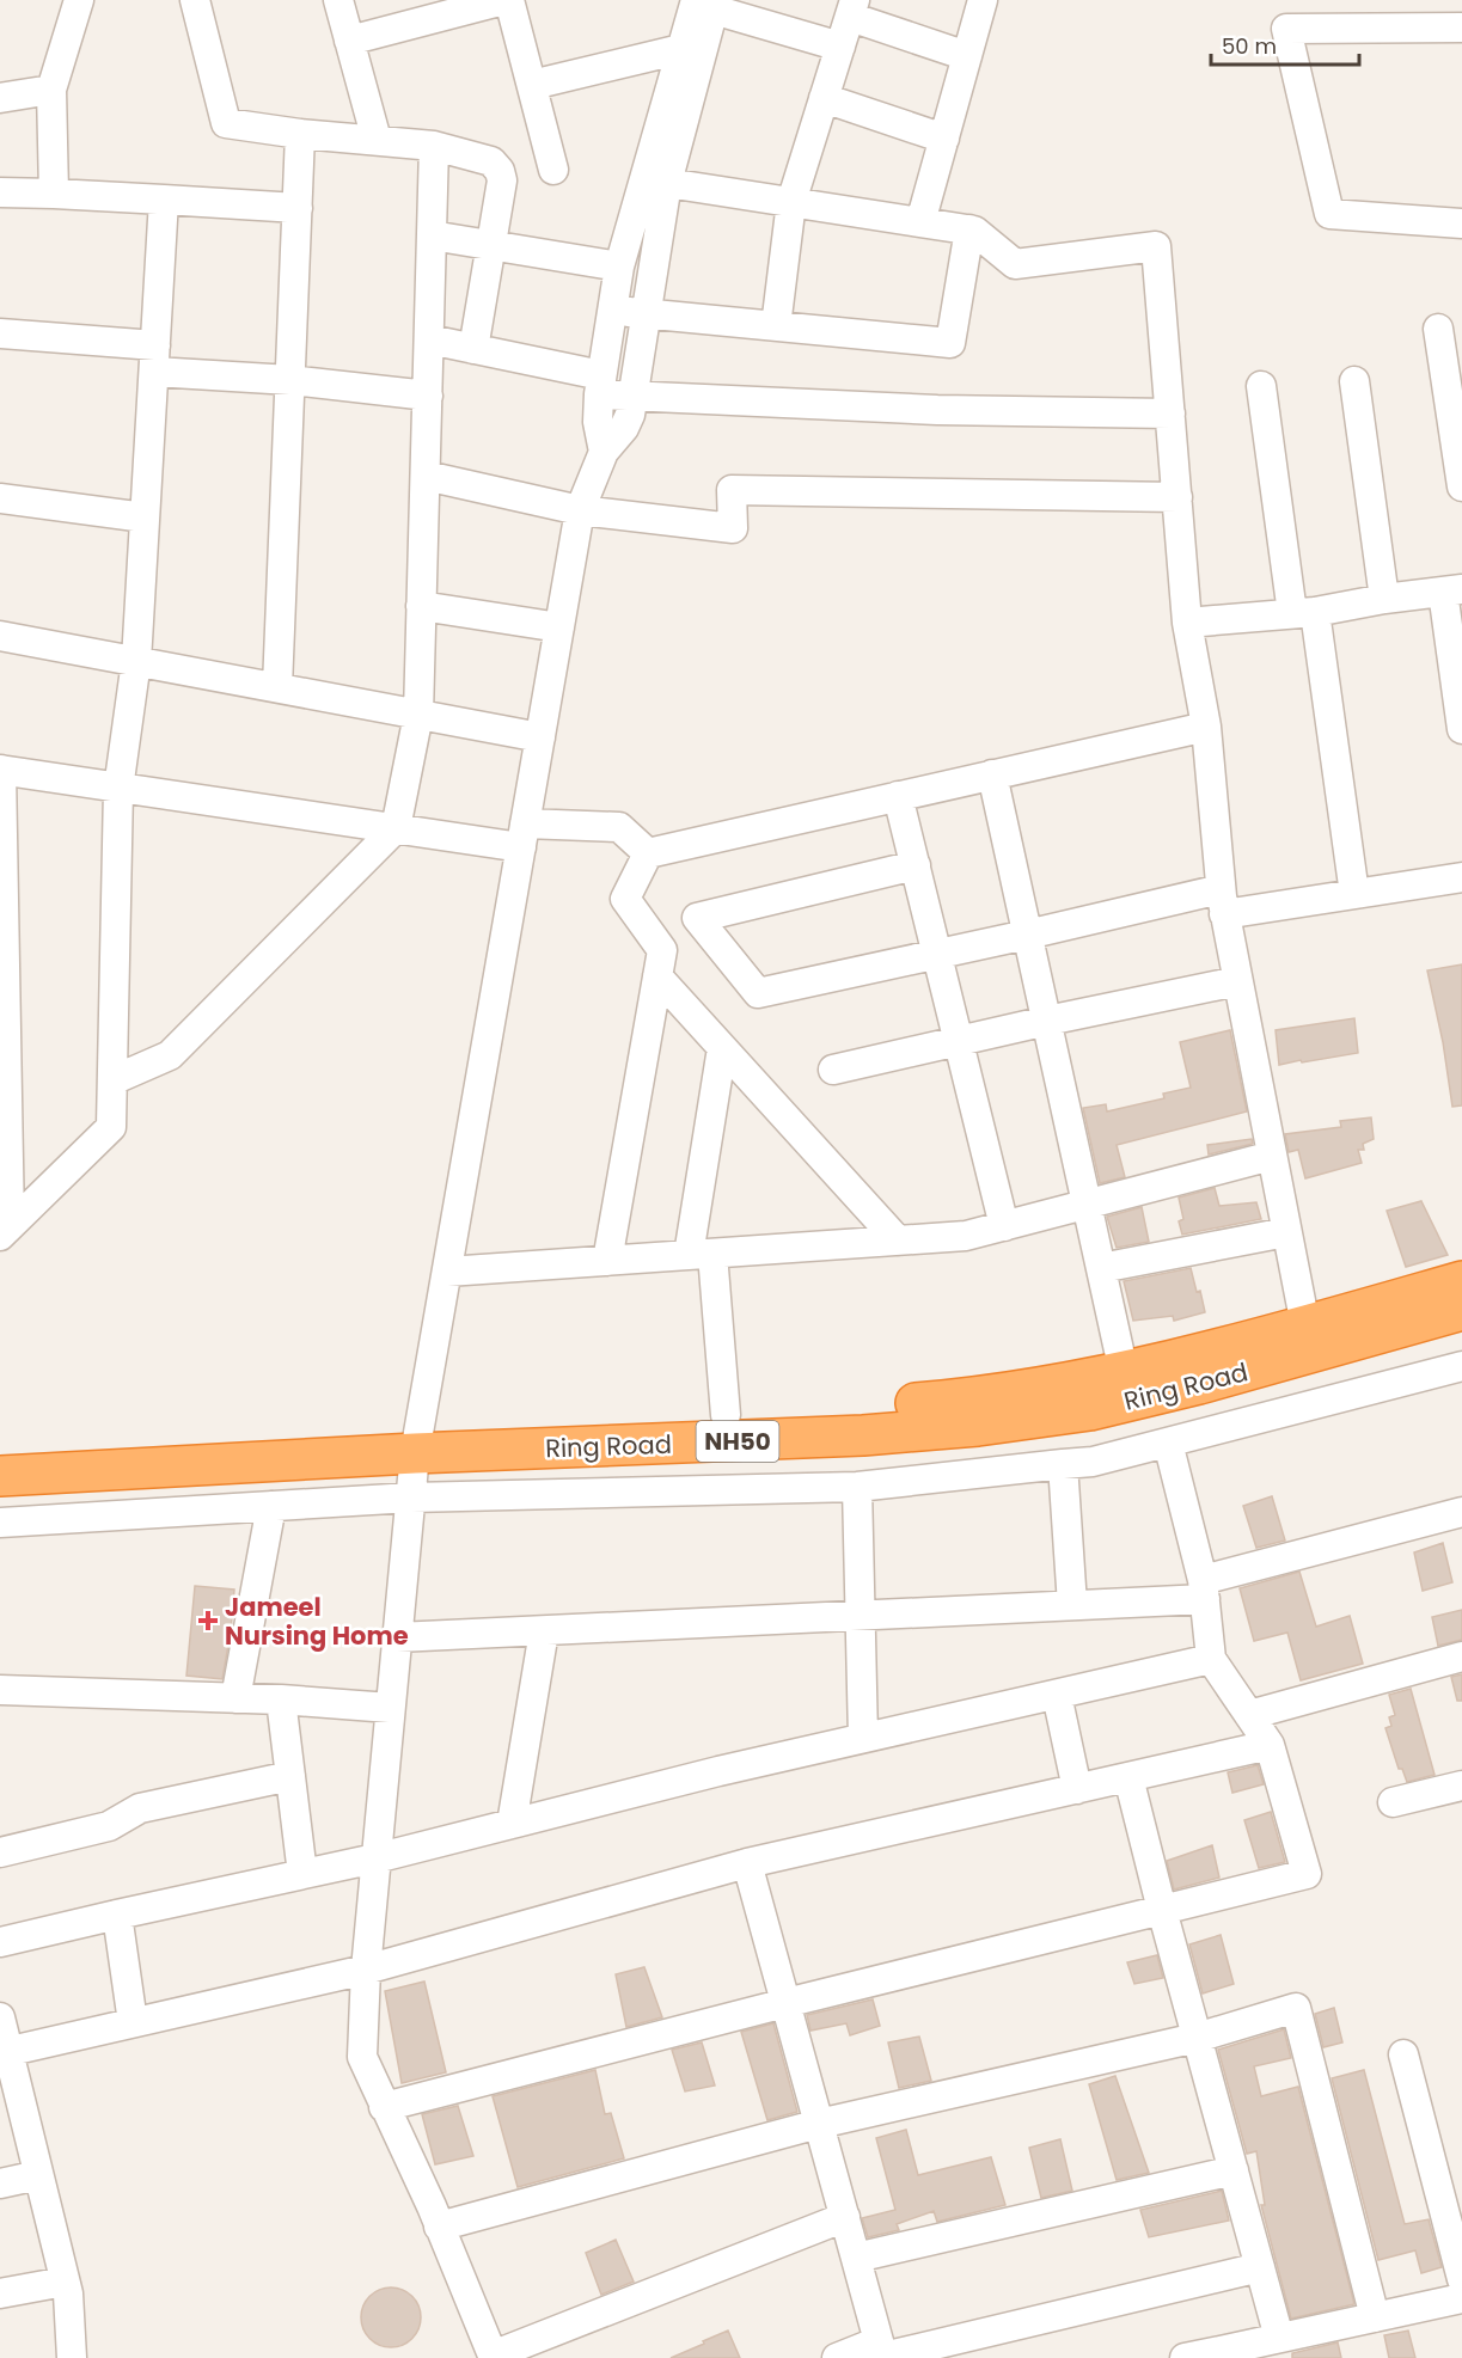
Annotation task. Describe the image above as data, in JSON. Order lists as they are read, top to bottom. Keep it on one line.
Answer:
{"streets":{"highway":["Ring Road","NH50"]},"places":{"health":["Jameel Nursing Home"]},"scale_bar":"50 m"}
